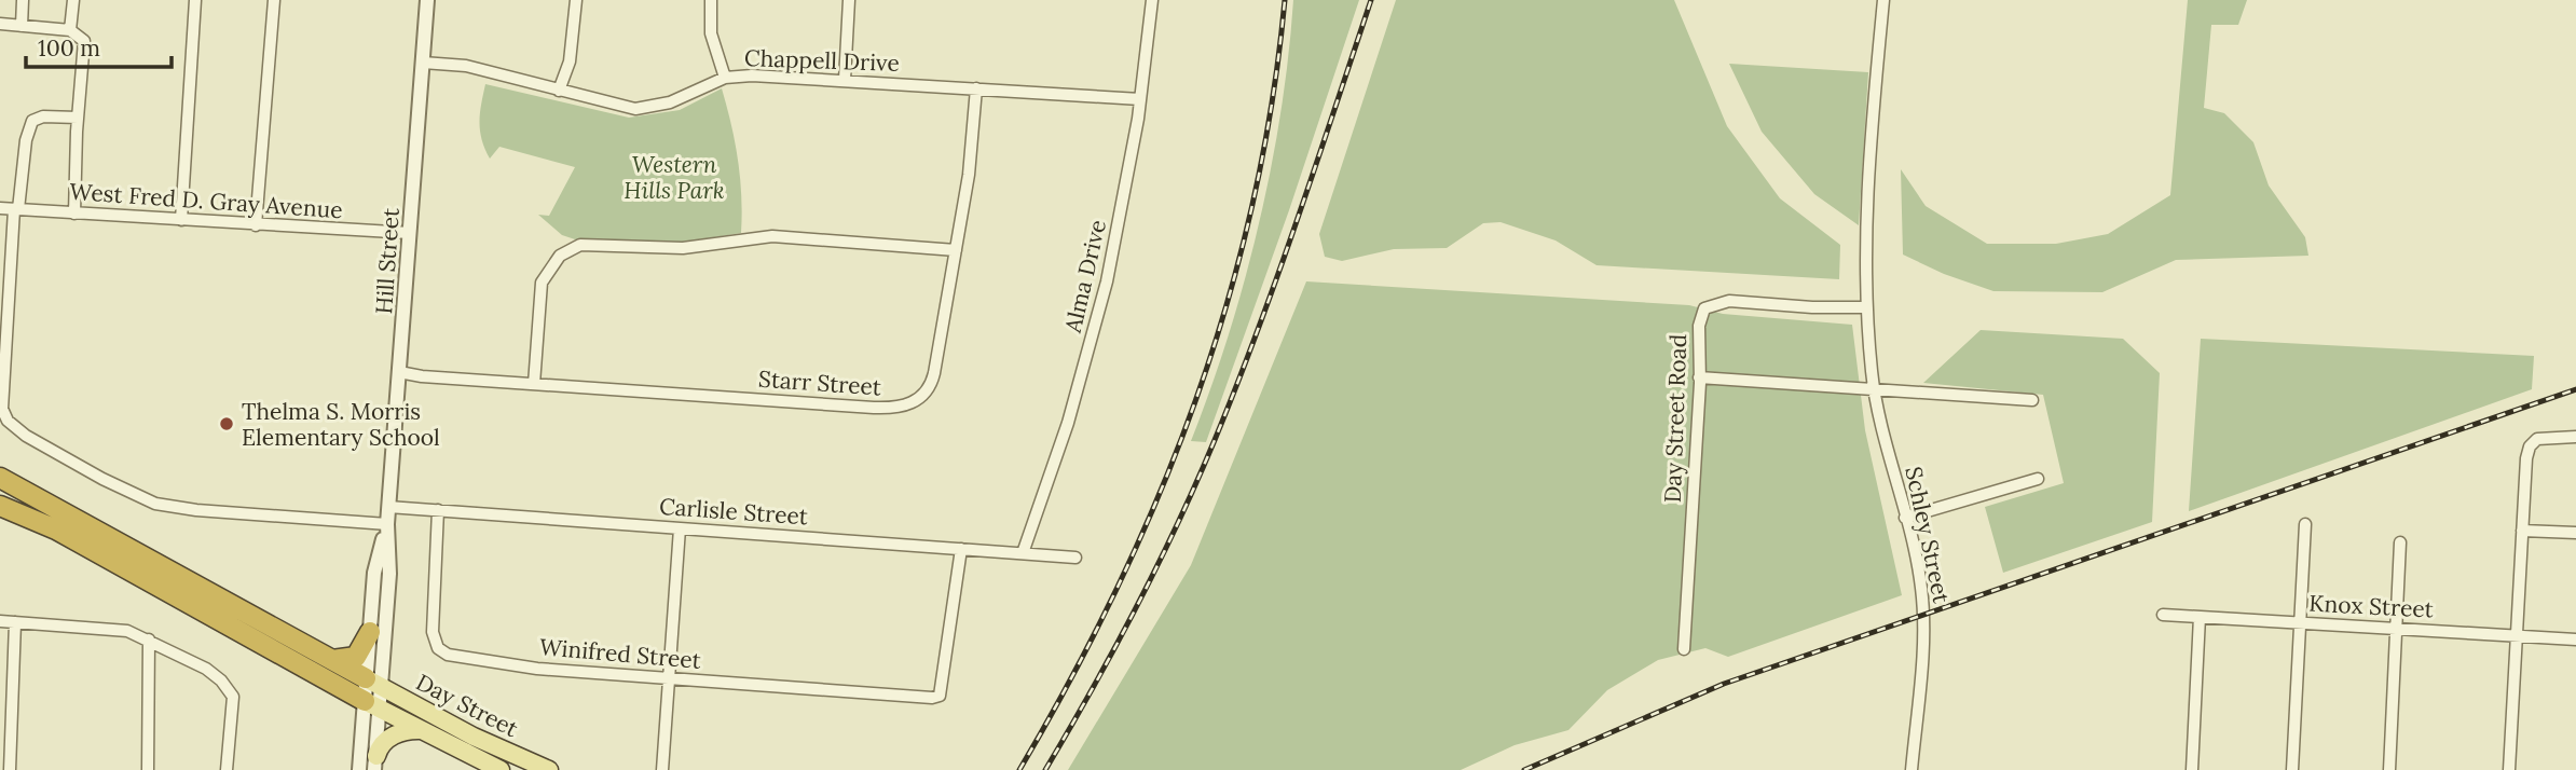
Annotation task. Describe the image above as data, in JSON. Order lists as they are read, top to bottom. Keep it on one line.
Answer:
{"streets":{"main road":["Day Street"],"street":["Chappell Drive","West Fred D. Gray Avenue","Hill Street","Alma Drive","Starr Street","Day Street Road","Carlisle Street","Schley Street","Knox Street","Winifred Street"]},"crossings":[["Chappell Drive","Hill Street"],["Chappell Drive","Alma Drive"],["Chappell Drive","Starr Street"],["West Fred D. Gray Avenue","Hill Street"],["Hill Street","Starr Street"],["Hill Street","Carlisle Street"],["Hill Street","Day Street"],["Alma Drive","Carlisle Street"],["Day Street Road","Schley Street"],["Carlisle Street","Winifred Street"]],"parks":["Western Hills Park"],"places":["Thelma S. Morris Elementary School"],"scale_bar":"100 m"}
